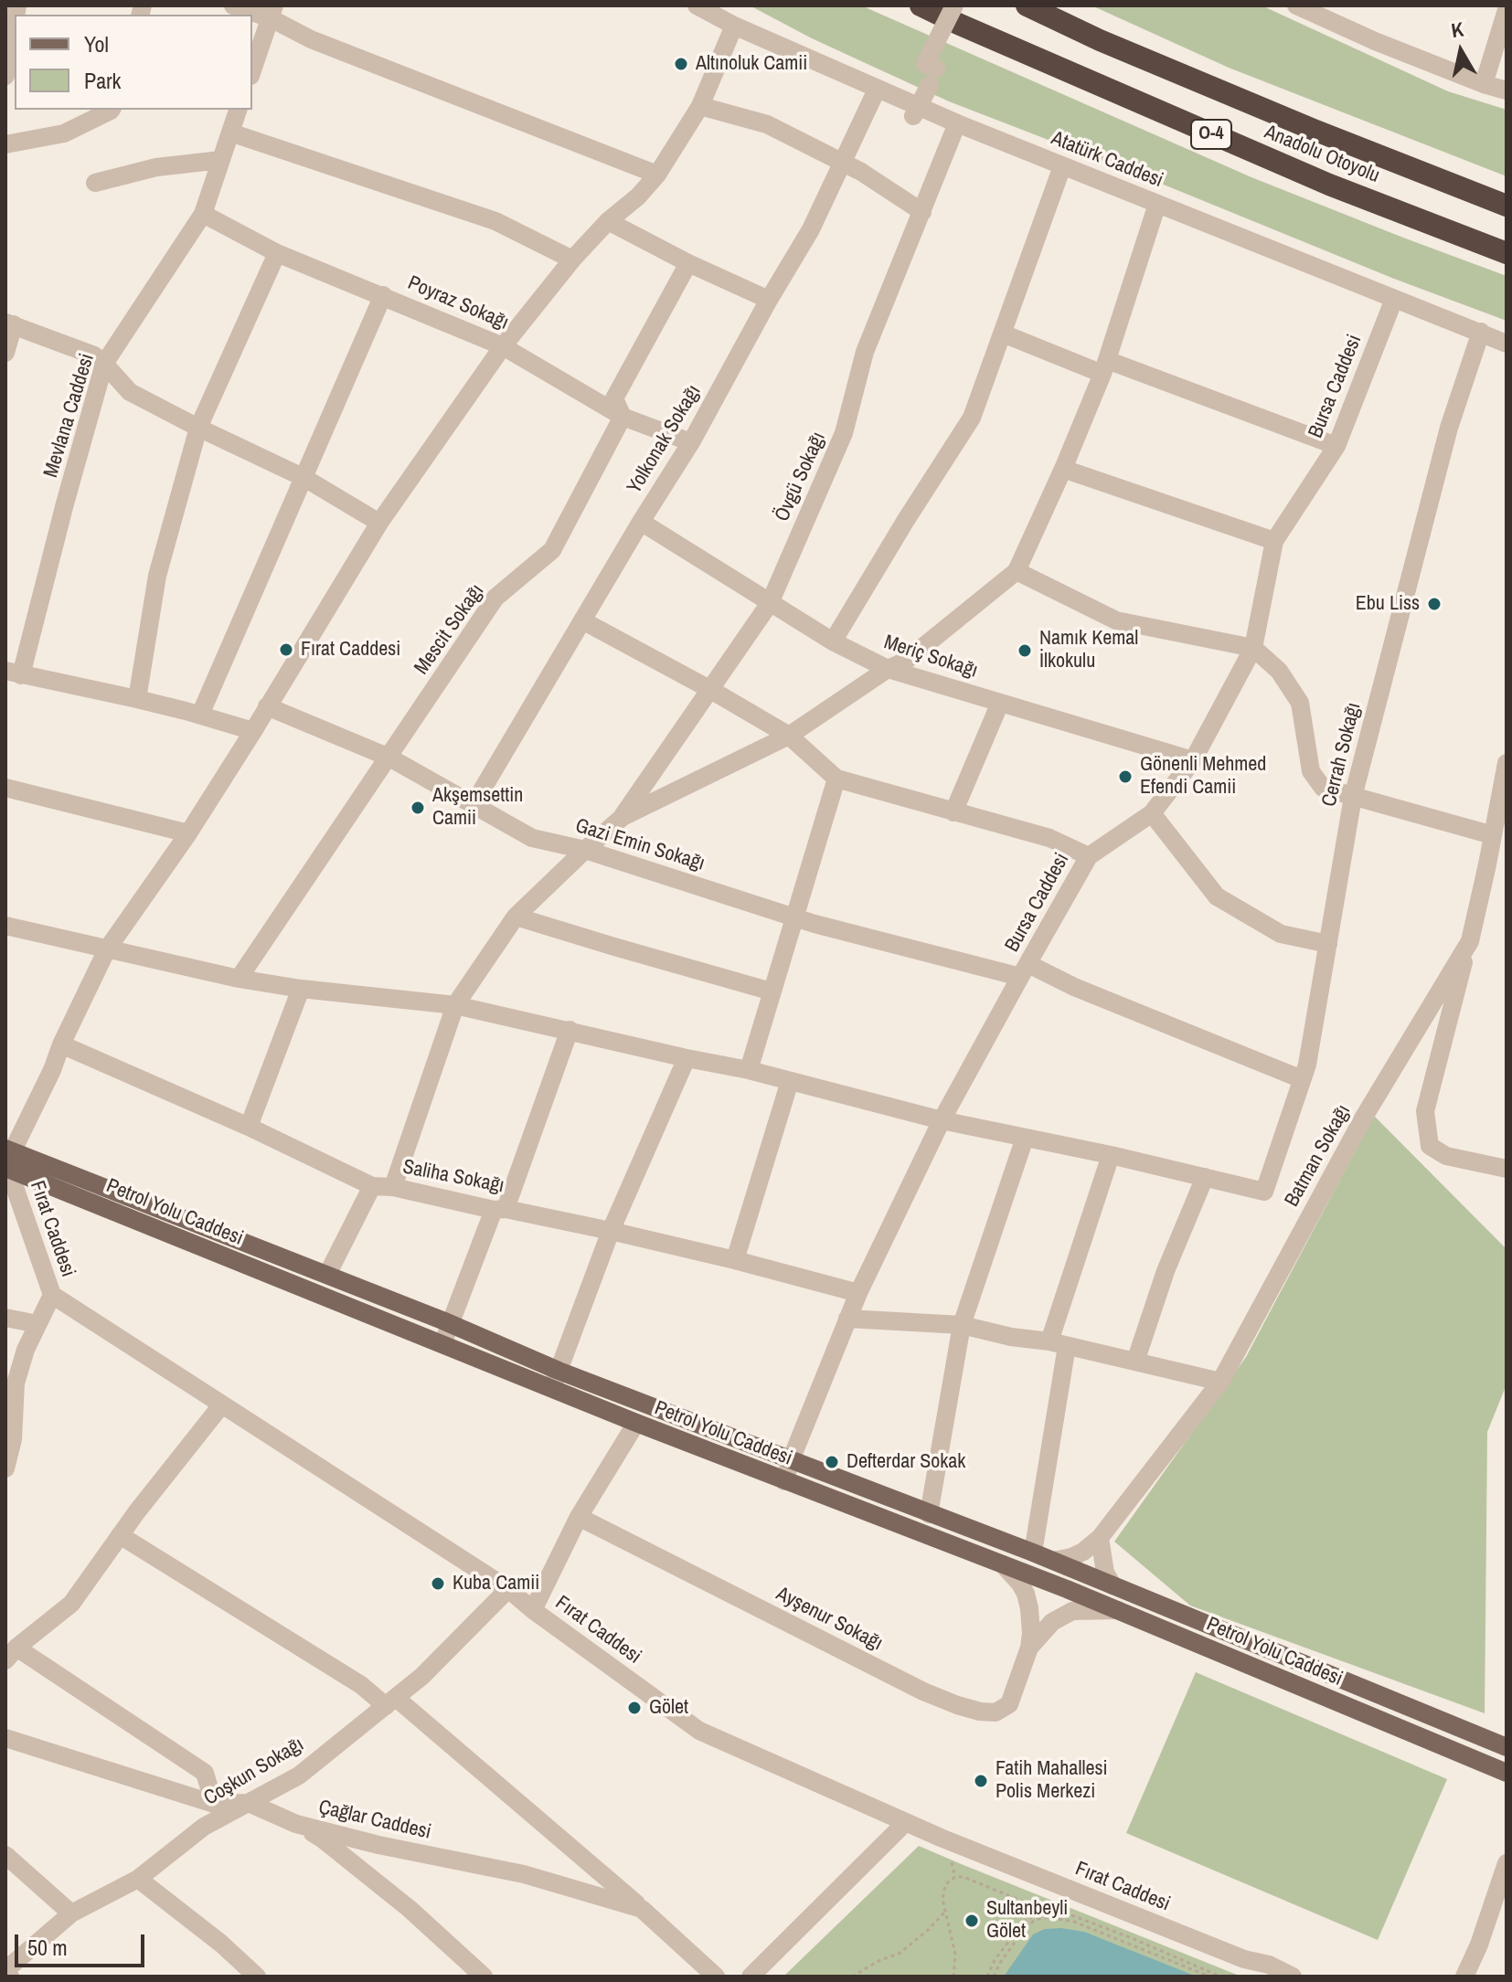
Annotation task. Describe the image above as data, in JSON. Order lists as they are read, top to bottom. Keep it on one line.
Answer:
{"streets":{"highway":["O-4","Anadolu Otoyolu"],"main road":["Petrol Yolu Caddesi"],"street":["Atatürk Caddesi","Poyraz Sokağı","Bursa Caddesi","Mevlana Caddesi","Yolkonak Sokağı","Övgü Sokağı","Mescit Sokağı","Meriç Sokağı","Cerrah Sokağı","Gazi Emin Sokağı","Batman Sokağı","Saliha Sokağı","Fırat Caddesi","Ayşenur Sokağı","Coşkun Sokağı","Çağlar Caddesi"]},"crossings":[["Atatürk Caddesi","Bursa Caddesi"],["Atatürk Caddesi","Yolkonak Sokağı"],["Atatürk Caddesi","Övgü Sokağı"],["Atatürk Caddesi","Cerrah Sokağı"],["Poyraz Sokağı","Mevlana Caddesi"],["Poyraz Sokağı","Yolkonak Sokağı"],["Poyraz Sokağı","Mescit Sokağı"],["Bursa Caddesi","Meriç Sokağı"],["Bursa Caddesi","Gazi Emin Sokağı"],["Bursa Caddesi","Saliha Sokağı"],["Bursa Caddesi","Petrol Yolu Caddesi"],["Yolkonak Sokağı","Meriç Sokağı"],["Yolkonak Sokağı","Gazi Emin Sokağı"],["Övgü Sokağı","Meriç Sokağı"],["Mescit Sokağı","Gazi Emin Sokağı"],["Cerrah Sokağı","Gazi Emin Sokağı"],["Batman Sokağı","Petrol Yolu Caddesi"],["Petrol Yolu Caddesi","Fırat Caddesi"],["Fırat Caddesi","Coşkun Sokağı"],["Coşkun Sokağı","Çağlar Caddesi"]],"places":["Altınoluk Camii","Ebu Liss","Fırat Caddesi","Namık Kemal İlkokulu","Gönenli Mehmed Efendi Camii","Akşemsettin Camii","Defterdar Sokak","Kuba Camii","Gölet","Fatih Mahallesi Polis Merkezi","Sultanbeyli Gölet"],"legend":["Yol","Park"],"scale_bar":"50 m","north":"top"}
